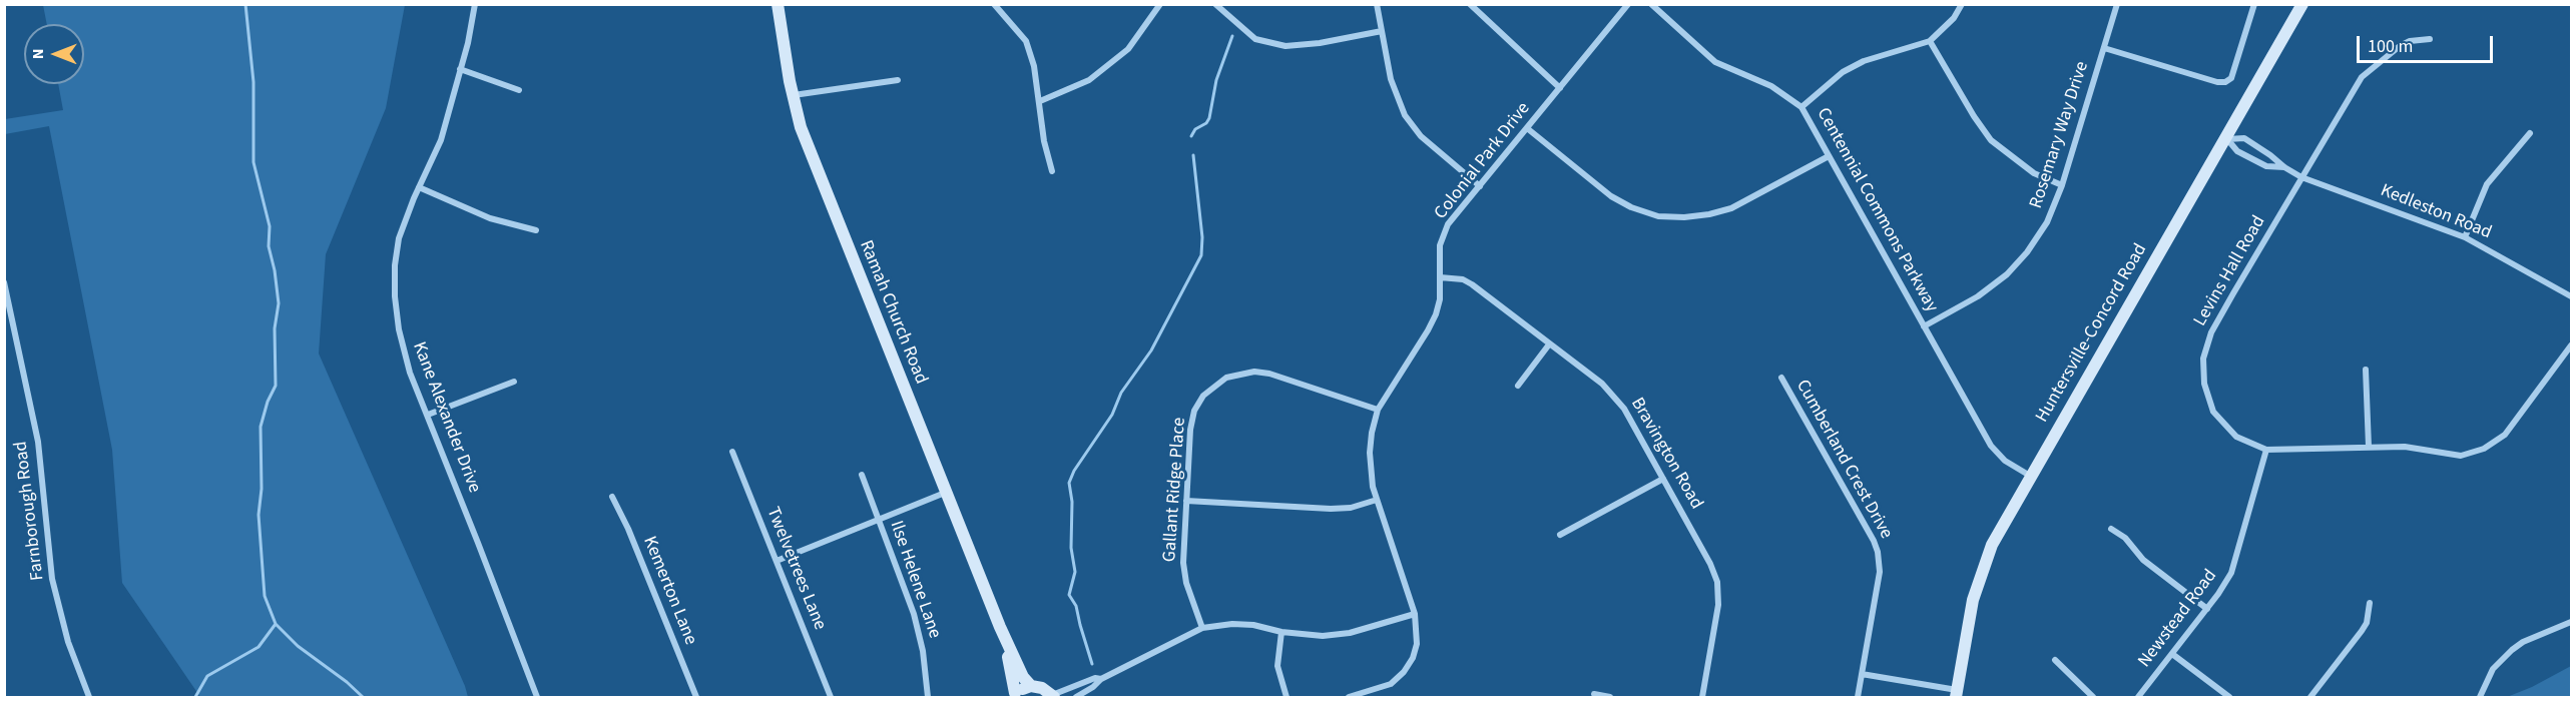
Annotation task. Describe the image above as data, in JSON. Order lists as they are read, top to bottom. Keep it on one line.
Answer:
{"streets":{"main road":["Ramah Church Road","Huntersville-Concord Road"],"street":["Rosemary Way Drive","Colonial Park Drive","Centennial Commons Parkway","Kedleston Road","Levins Hall Road","Kane Alexander Drive","Bravington Road","Cumberland Crest Drive","Gallant Ridge Place","Farnborough Road","Twelvetrees Lane","Ilse Helene Lane","Kemerton Lane","Newstead Road"]},"crossings":[["Rosemary Way Drive","Centennial Commons Parkway"],["Colonial Park Drive","Bravington Road"],["Colonial Park Drive","Gallant Ridge Place"],["Centennial Commons Parkway","Huntersville-Concord Road"],["Kedleston Road","Levins Hall Road"],["Kedleston Road","Huntersville-Concord Road"],["Levins Hall Road","Newstead Road"]],"scale_bar":"100 m","north":"left"}
